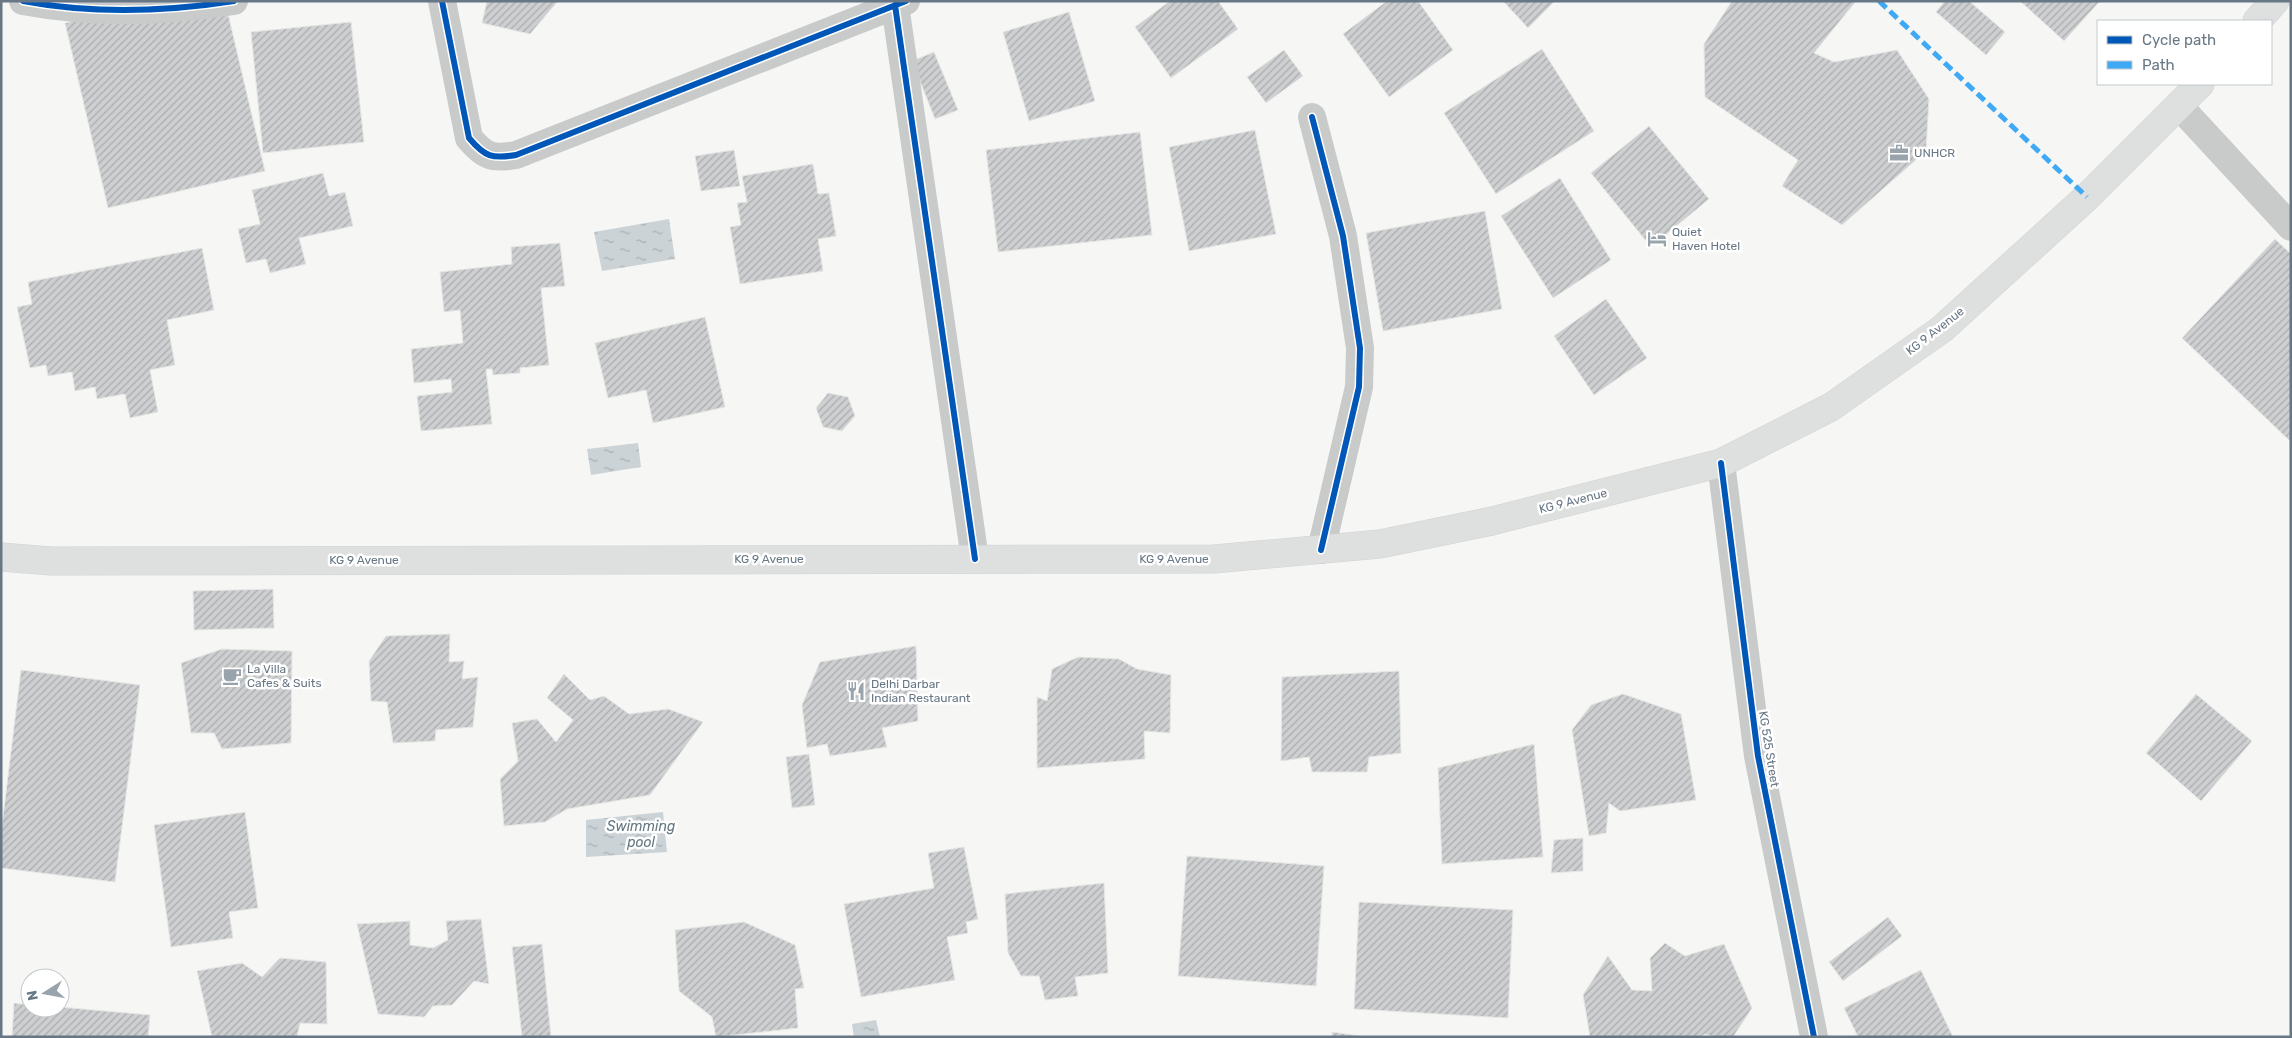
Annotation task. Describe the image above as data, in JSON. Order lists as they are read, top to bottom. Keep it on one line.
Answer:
{"streets":{"main road":["KG 9 Avenue"],"street":["KG 525 Street"]},"crossings":[["KG 9 Avenue","KG 525 Street"]],"water":["Swimming pool"],"places":{"office":["UNHCR"],"hotel":["Quiet Haven Hotel"],"cafe":["La Villa Cafes & Suits"],"restaurant":["Delhi Darbar Indian Restaurant"]},"legend":["Cycle path","Path"],"north":"left"}
